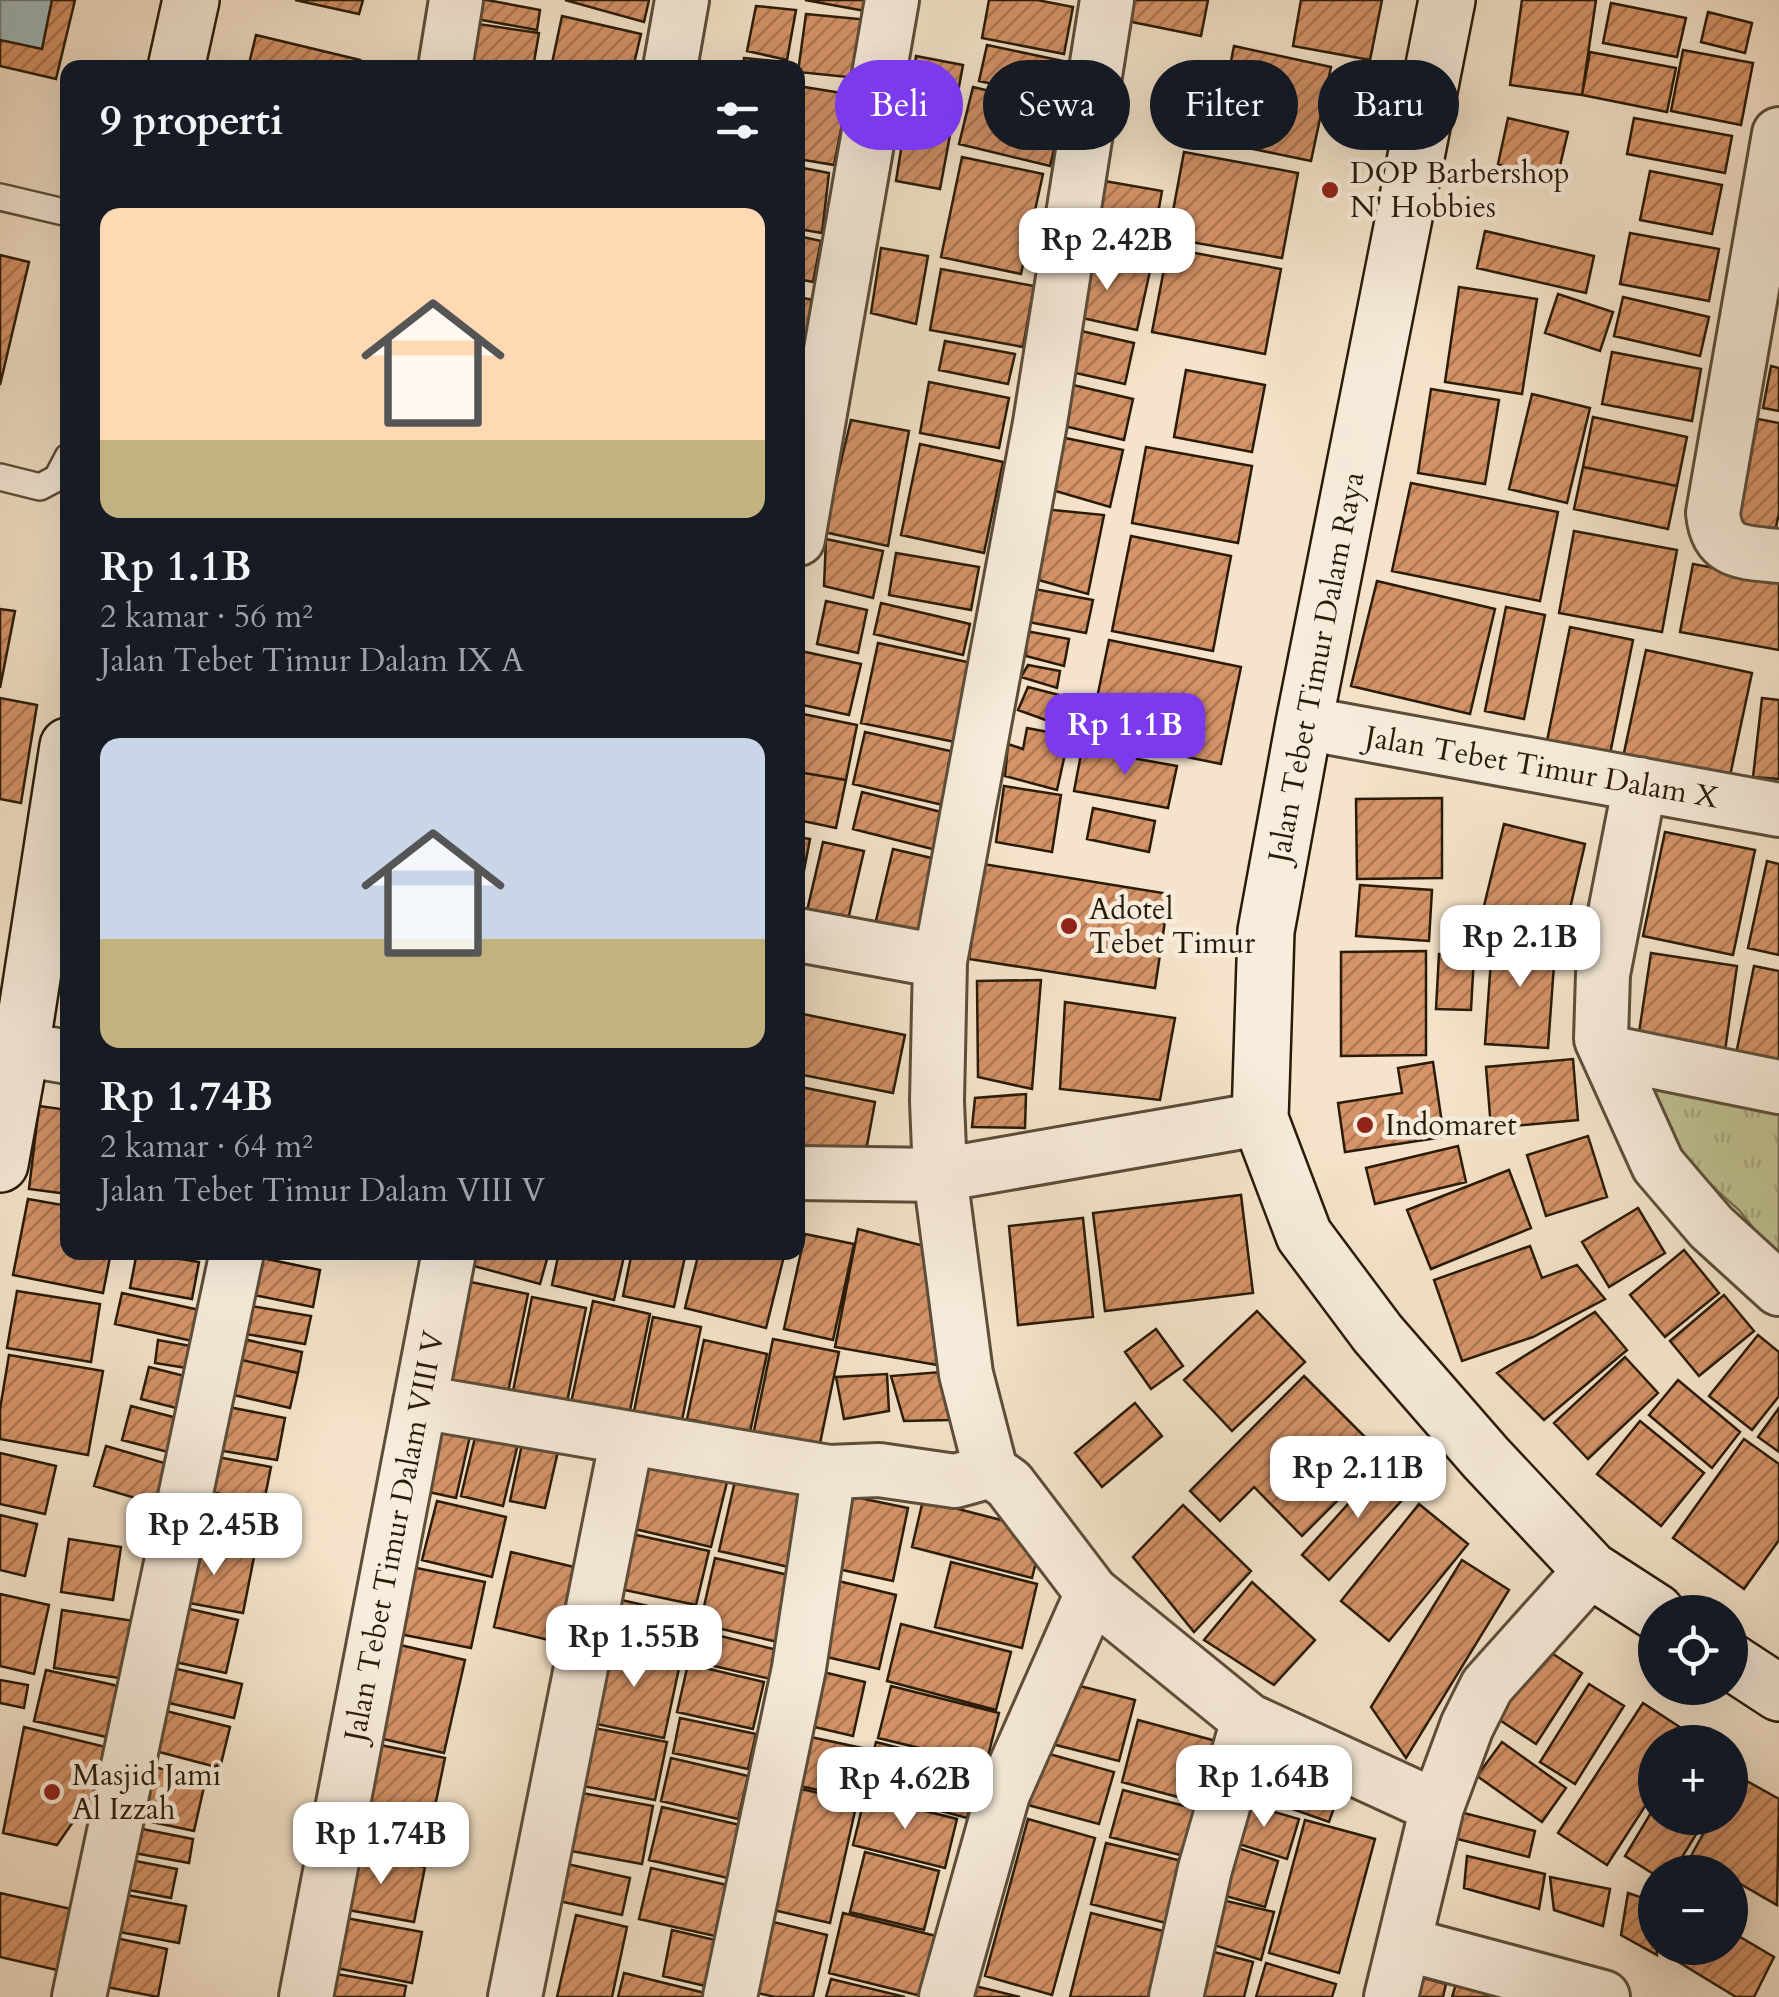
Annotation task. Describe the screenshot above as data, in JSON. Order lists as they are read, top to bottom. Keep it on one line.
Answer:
{"streets":{"street":["Jalan Tebet Timur Dalam Raya","Jalan Tebet Timur Dalam X","Jalan Tebet Timur Dalam VIII V"]},"crossings":[["Jalan Tebet Timur Dalam Raya","Jalan Tebet Timur Dalam X"]],"places":["DOP Barbershop N' Hobbies","Adotel Tebet Timur","Indomaret","Masjid Jami Al Izzah"],"page":{"chip":["Beli","Sewa","Filter","Baru"],"heading":"9 properti","list":[{"name":"Rp 1.1B","note":"2 kamar · 56 m² · Jalan Tebet Timur Dalam IX A"},{"name":"Rp 1.74B","note":"2 kamar · 64 m² · Jalan Tebet Timur Dalam VIII V"}],"price":["Rp 2.42B","Rp 1.1B","Rp 2.1B","Rp 2.11B","Rp 2.45B","Rp 1.55B","Rp 1.64B","Rp 4.62B","Rp 1.74B"],"map_buttons":["+","−"]}}
